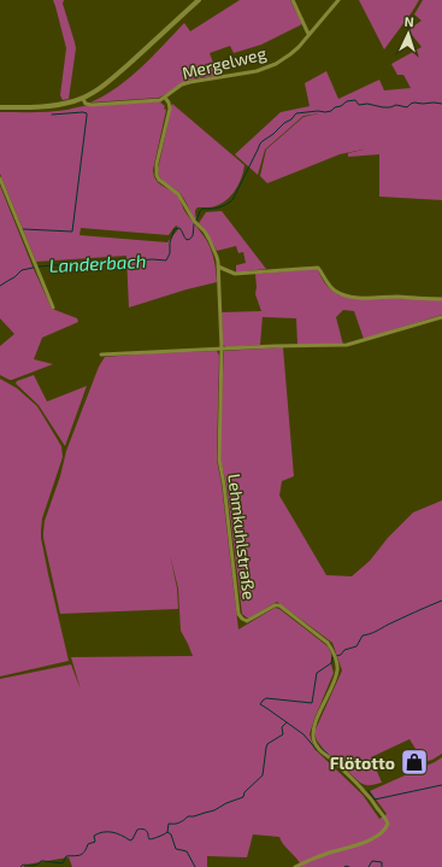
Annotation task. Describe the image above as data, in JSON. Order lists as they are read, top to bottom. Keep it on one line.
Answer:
{"streets":{"street":["Mergelweg","Lehmkuhlstraße"]},"crossings":[["Mergelweg","Lehmkuhlstraße"]],"water":["Landerbach"],"places":{"shop":["Flötotto"]},"north":"top"}
